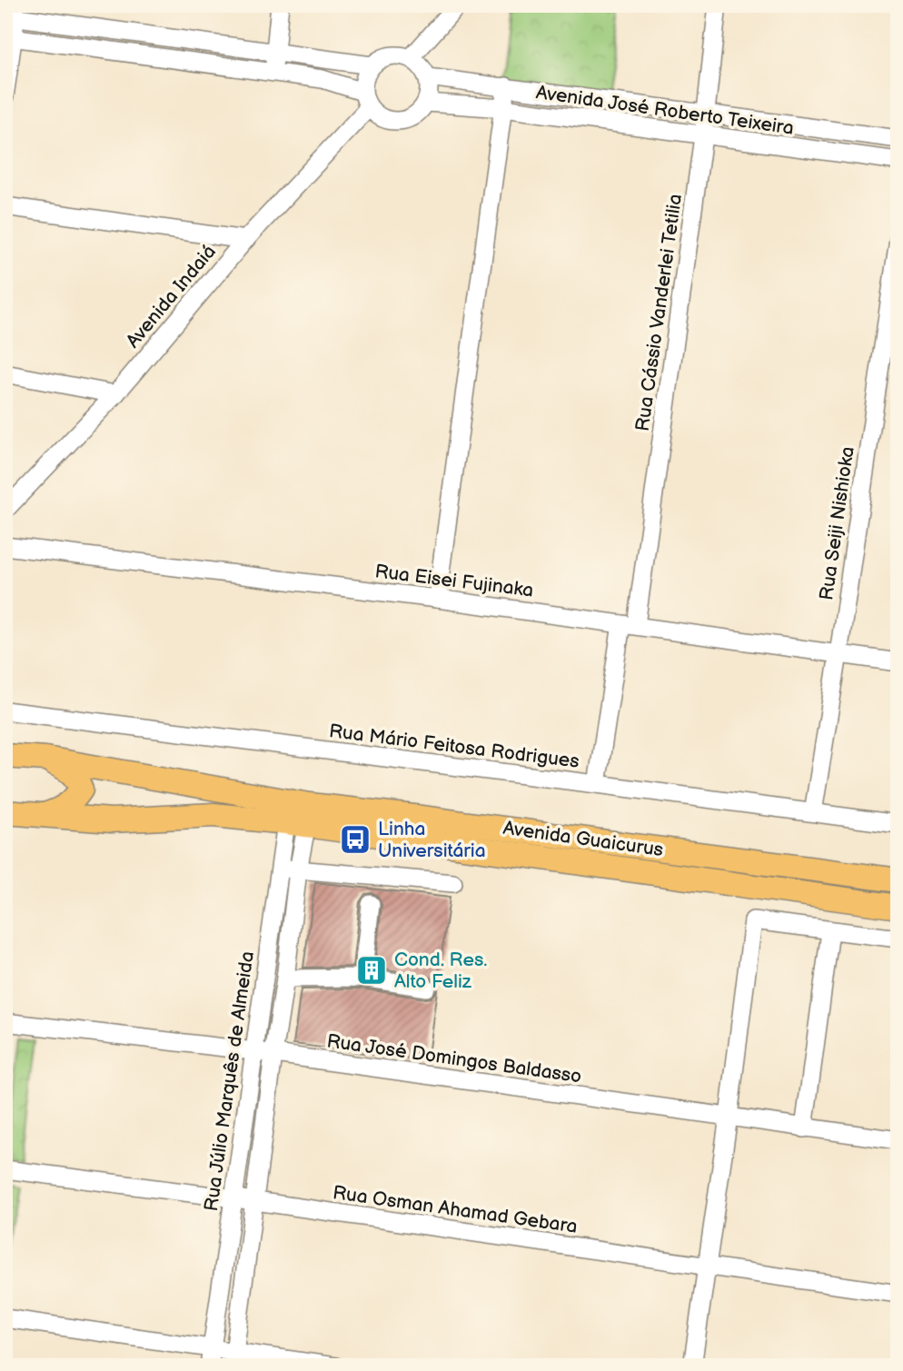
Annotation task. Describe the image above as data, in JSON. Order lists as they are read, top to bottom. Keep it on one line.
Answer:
{"streets":{"main road":["Avenida Guaicurus"],"street":["Avenida José Roberto Teixeira","Avenida Indaiá","Rua Cássio Vanderlei Tetilia","Rua Seiji Nishioka","Rua Eisei Fujinaka","Rua Mário Feitosa Rodrigues","Rua José Domingos Baldasso","Rua Júlio Marquês de Almeida","Rua Osman Ahamad Gebara"]},"crossings":[["Avenida José Roberto Teixeira","Avenida Indaiá"],["Avenida José Roberto Teixeira","Rua Cássio Vanderlei Tetilia"],["Rua Cássio Vanderlei Tetilia","Rua Eisei Fujinaka"],["Rua Cássio Vanderlei Tetilia","Rua Mário Feitosa Rodrigues"],["Rua Seiji Nishioka","Rua Eisei Fujinaka"],["Rua Seiji Nishioka","Rua Mário Feitosa Rodrigues"],["Avenida Guaicurus","Rua Júlio Marquês de Almeida"],["Rua José Domingos Baldasso","Rua Júlio Marquês de Almeida"],["Rua Júlio Marquês de Almeida","Rua Osman Ahamad Gebara"]],"places":{"bus stop":["Linha Universitária"],"building":["Cond. Res. Alto Feliz"]}}
